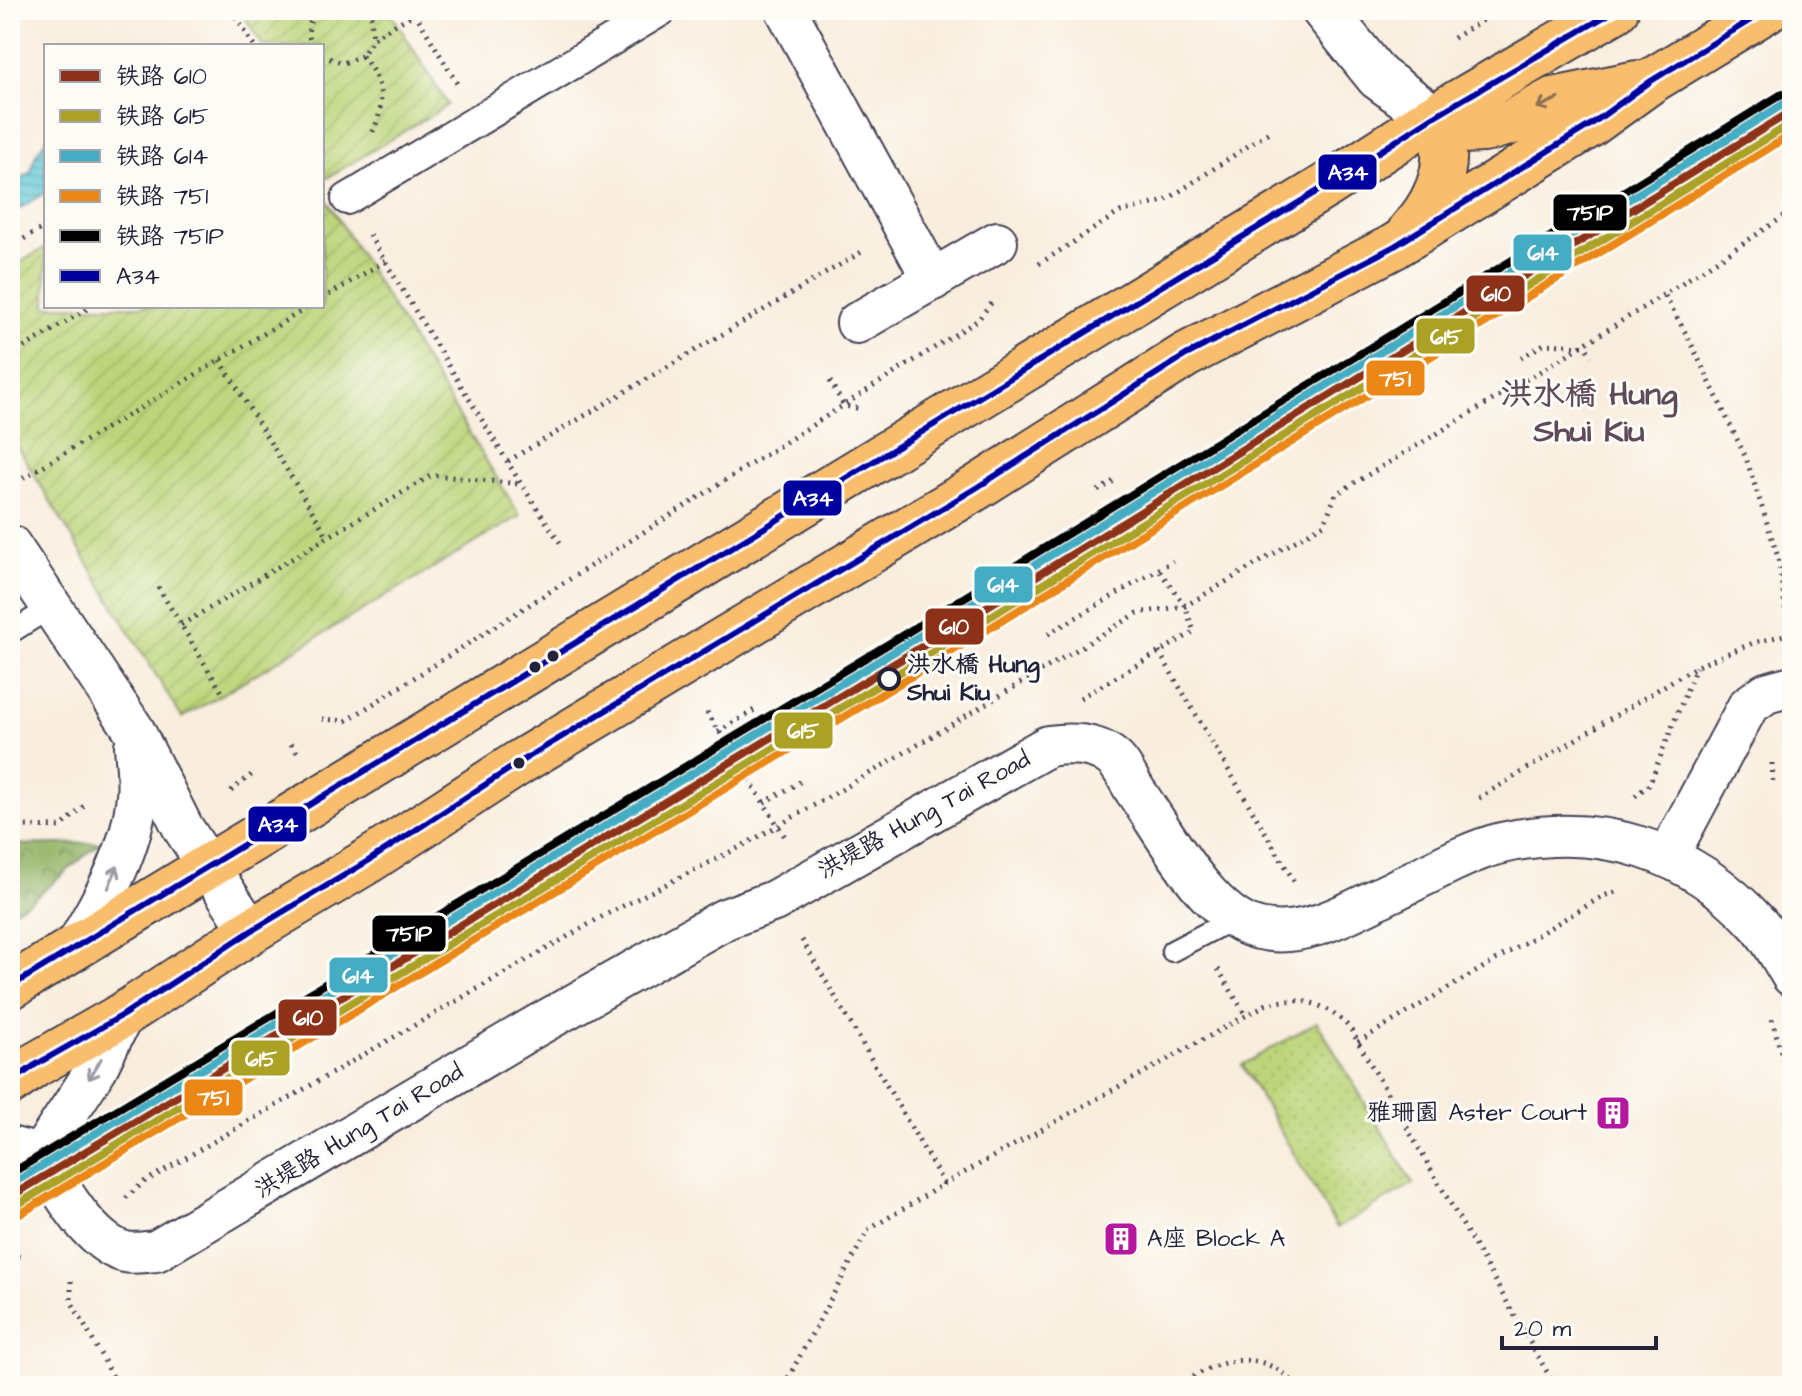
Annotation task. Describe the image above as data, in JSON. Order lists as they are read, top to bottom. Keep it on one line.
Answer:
{"streets":{"street":["洪堤路 Hung Tai Road"]},"districts":["洪水橋 Hung Shui Kiu"],"places":{"other":["洪水橋 Hung Shui Kiu"],"building":["雅珊園 Aster Court","A座 Block A"]},"lines":["transit line A34","rail line 751P","rail line 614","rail line 610","rail line 615","rail line 751"],"legend":["铁路 610","铁路 615","铁路 614","铁路 751","铁路 751P","A34"],"scale_bar":"20 m"}
